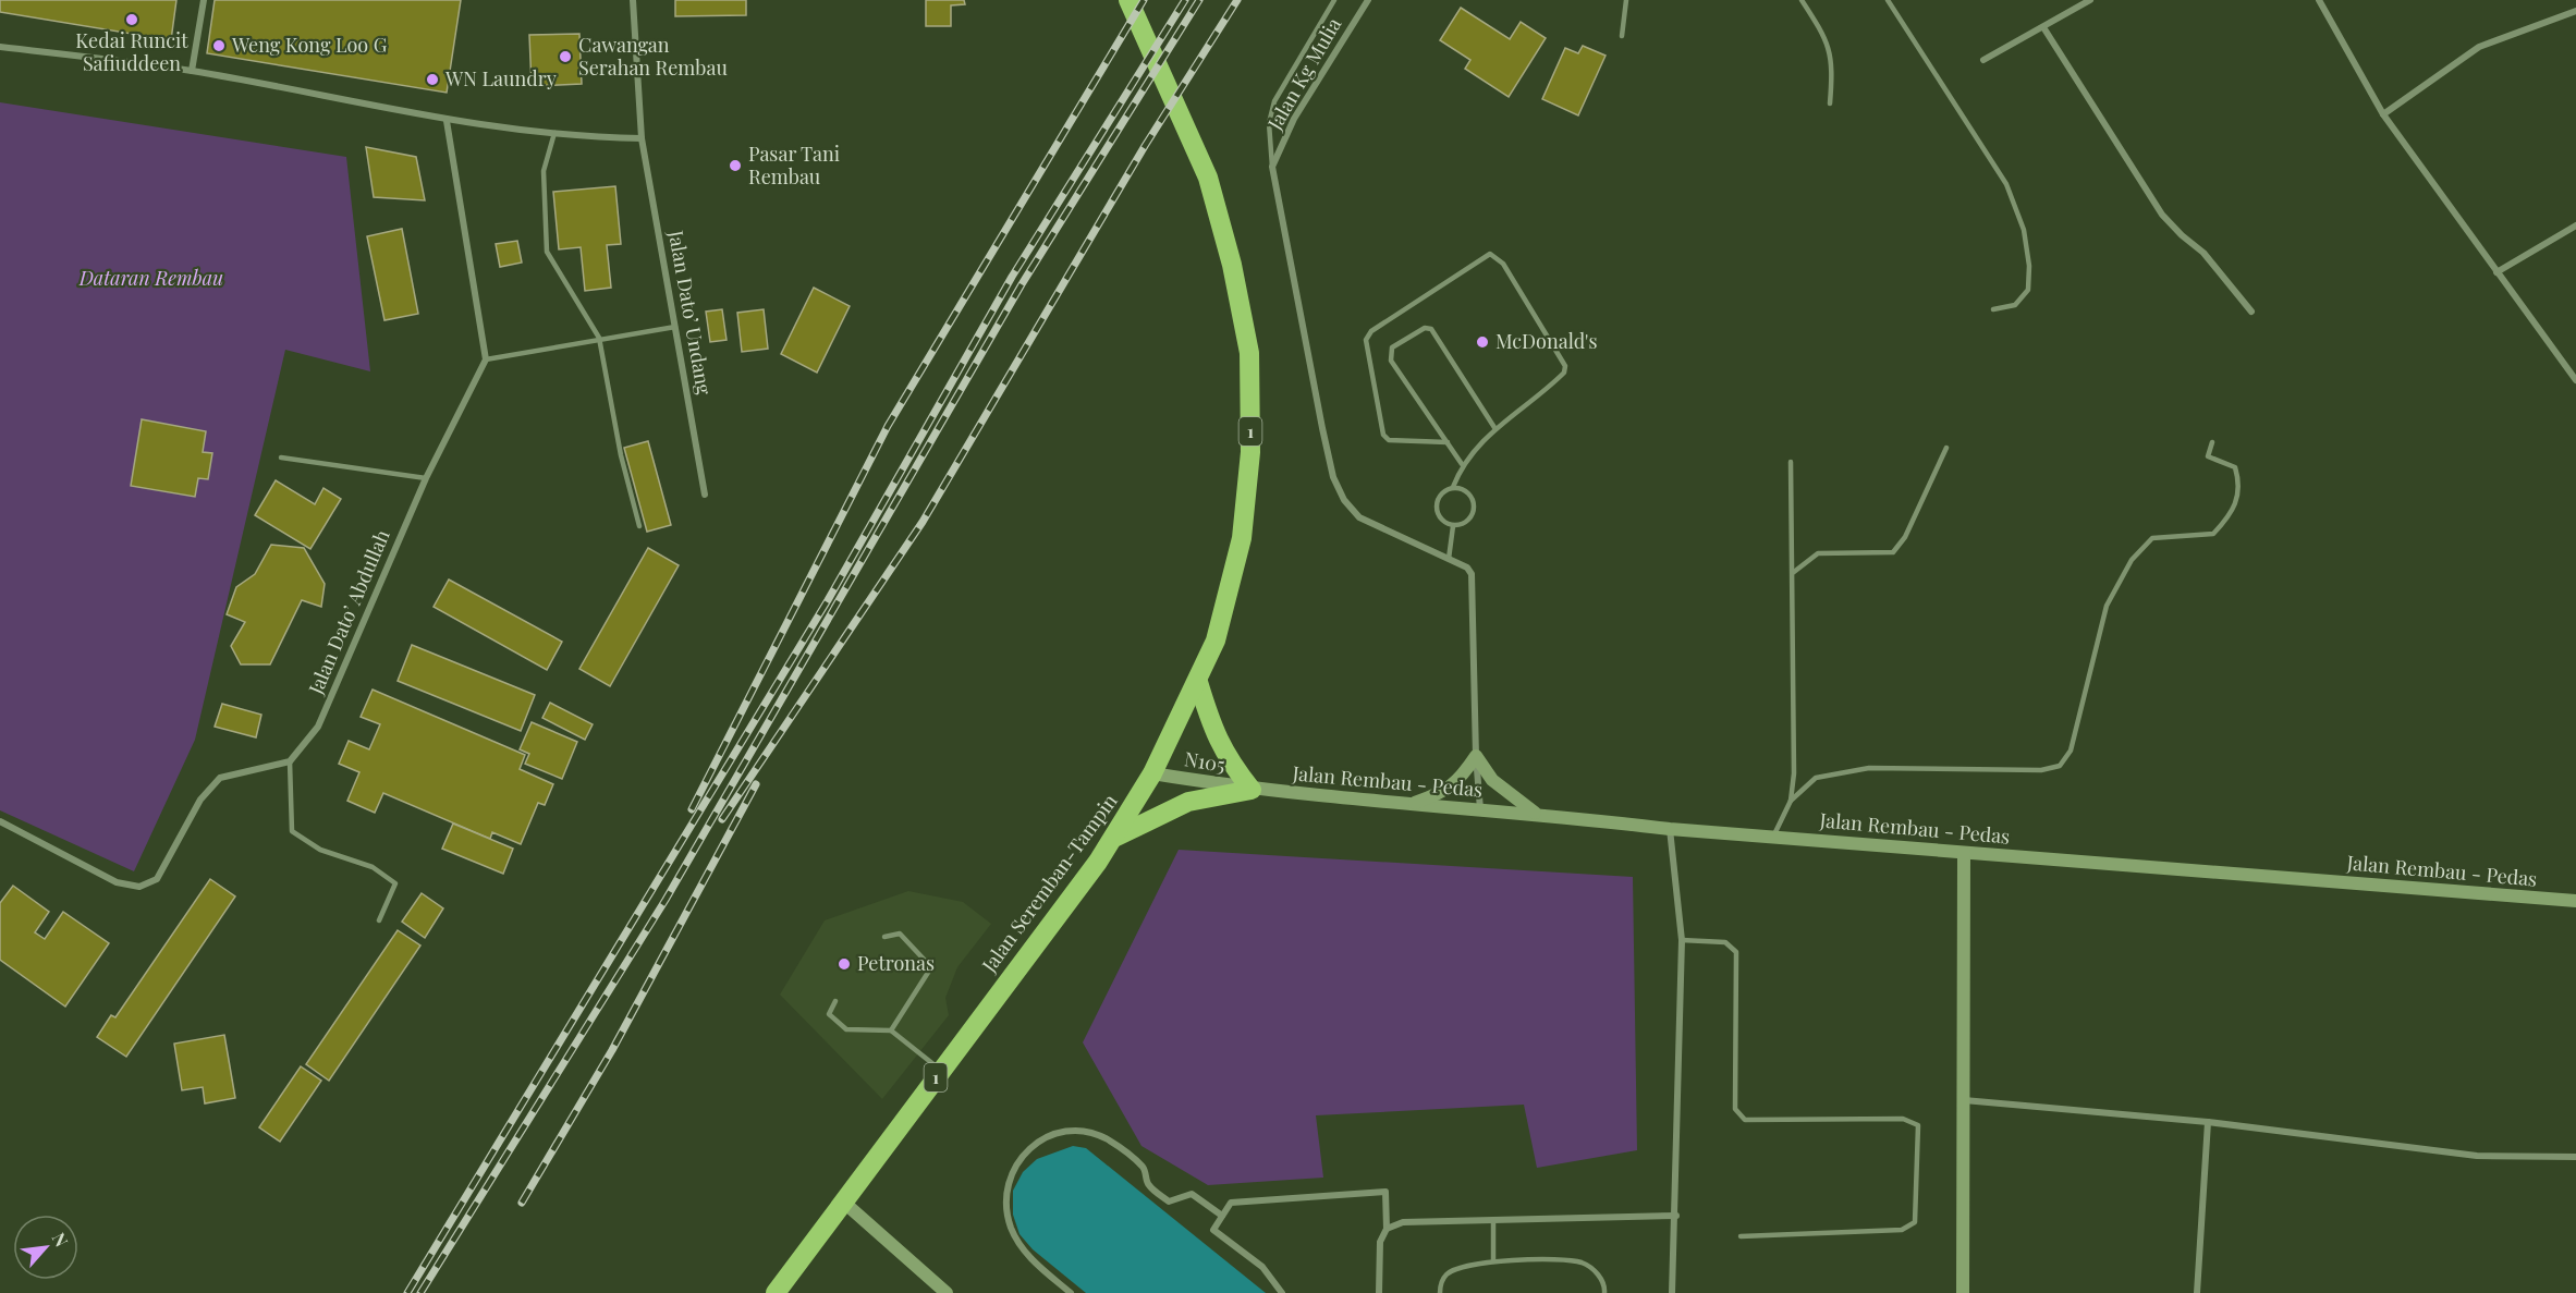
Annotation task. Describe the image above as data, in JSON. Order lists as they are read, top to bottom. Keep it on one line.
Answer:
{"streets":{"highway":["1","Jalan Seremban-Tampin"],"main road":["N105","Jalan Rembau - Pedas"],"street":["Jalan Kg Mulia","Jalan Dato’ Undang","Jalan Dato’ Abdullah"]},"crossings":[["N105","Jalan Rembau - Pedas"],["N105","Jalan Seremban-Tampin"]],"parks":["Dataran Rembau"],"places":["Kedai Runcit Safiuddeen","Weng Kong Loo G","Cawangan Serahan Rembau","WN Laundry","Pasar Tani Rembau","McDonald's","Petronas"],"north":"top right"}
